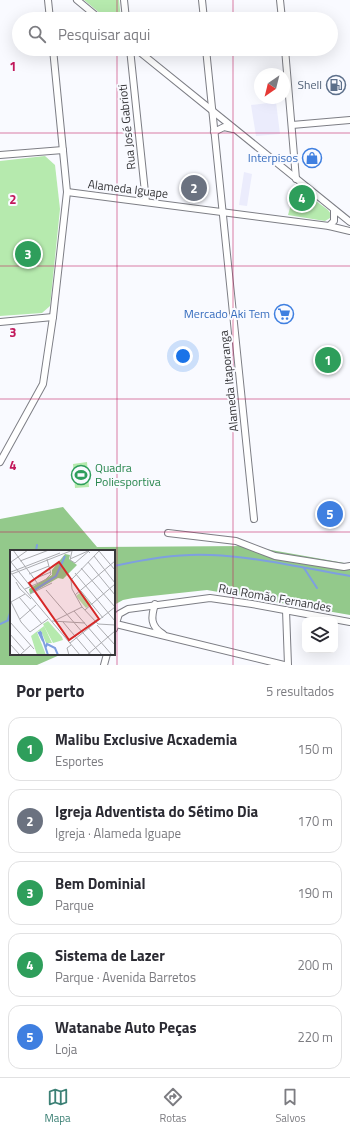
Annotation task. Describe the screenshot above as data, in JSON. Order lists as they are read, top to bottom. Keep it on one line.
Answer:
{"streets":{"street":["Rua José Gabrioti","Alameda Iguape","Alameda Itaporanga","Rua Romão Fernandes"]},"crossings":[["Rua José Gabrioti","Alameda Iguape"],["Alameda Iguape","Alameda Itaporanga"]],"places":{"fuel station":["Shell"],"shop":["Interpisos"],"supermarket":["Mercado Aki Tem"],"sports":["Quadra Poliesportiva"]},"north":"bottom left","page":{"search":"Pesquisar aqui","pins":["2","4","3","1","5"],"heading":["Por perto","5 resultados"],"list":[{"mark":"1","name":"Malibu Exclusive Acxademia","note":"Esportes","value":"150 m"},{"mark":"2","name":"Igreja Adventista do Sétimo Dia","note":"Igreja · Alameda Iguape","value":"170 m"},{"mark":"3","name":"Bem Dominial","note":"Parque","value":"190 m"},{"mark":"4","name":"Sistema de Lazer","note":"Parque · Avenida Barretos","value":"200 m"},{"mark":"5","name":"Watanabe Auto Peças","note":"Loja","value":"220 m"}],"nav":["Mapa","Rotas","Salvos"]},"grid":{"rows":["1","2","3","4"]}}
